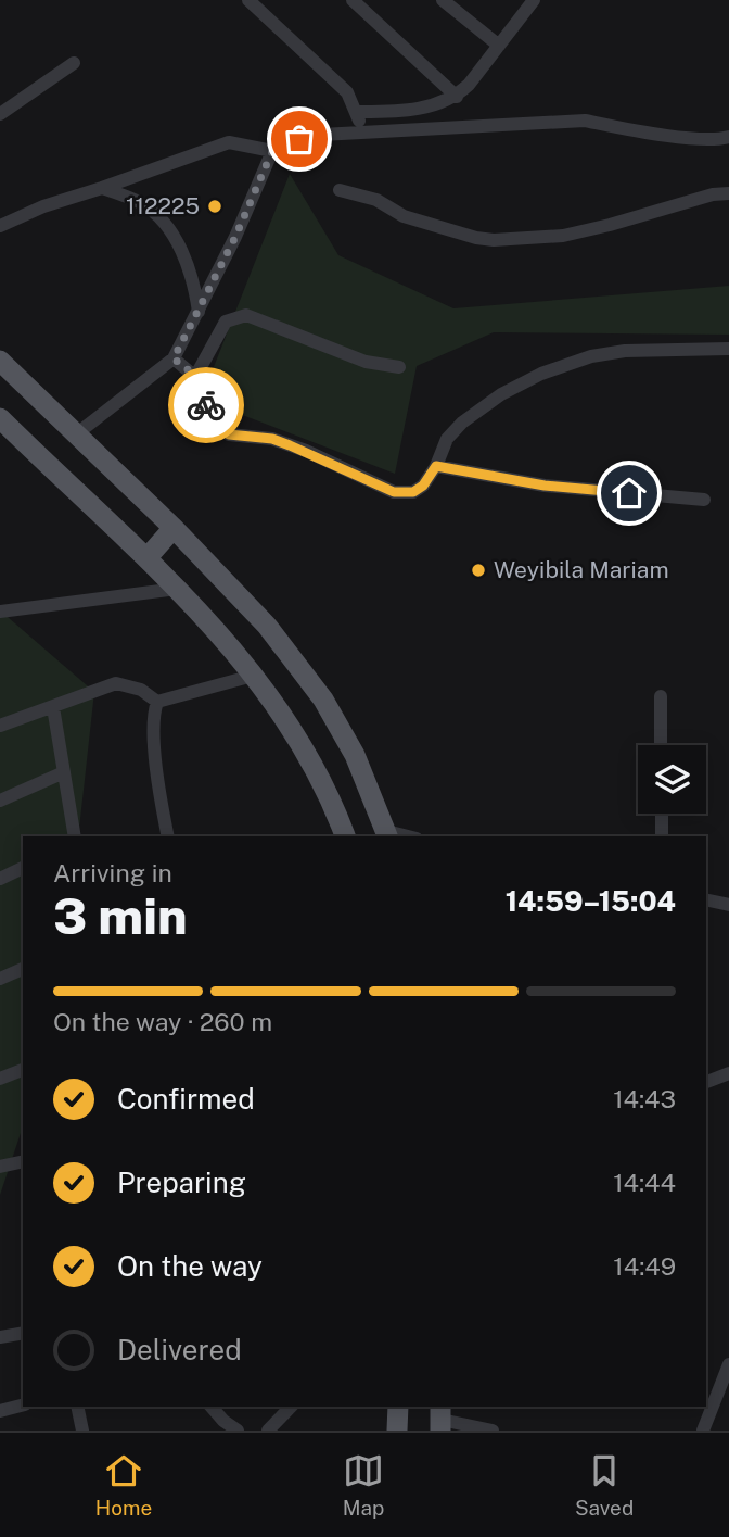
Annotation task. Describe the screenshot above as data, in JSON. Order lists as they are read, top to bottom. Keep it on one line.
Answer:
{"places":["112225","Weyibila Mariam"],"page":{"heading":["3 min","Arriving in","14:59–15:04"],"bar":"On the way · 260 m","list":[["Confirmed","14:43"],["Preparing","14:44"],["On the way","14:49"],"Delivered"],"tabs":["Home","Map","Saved"]}}
